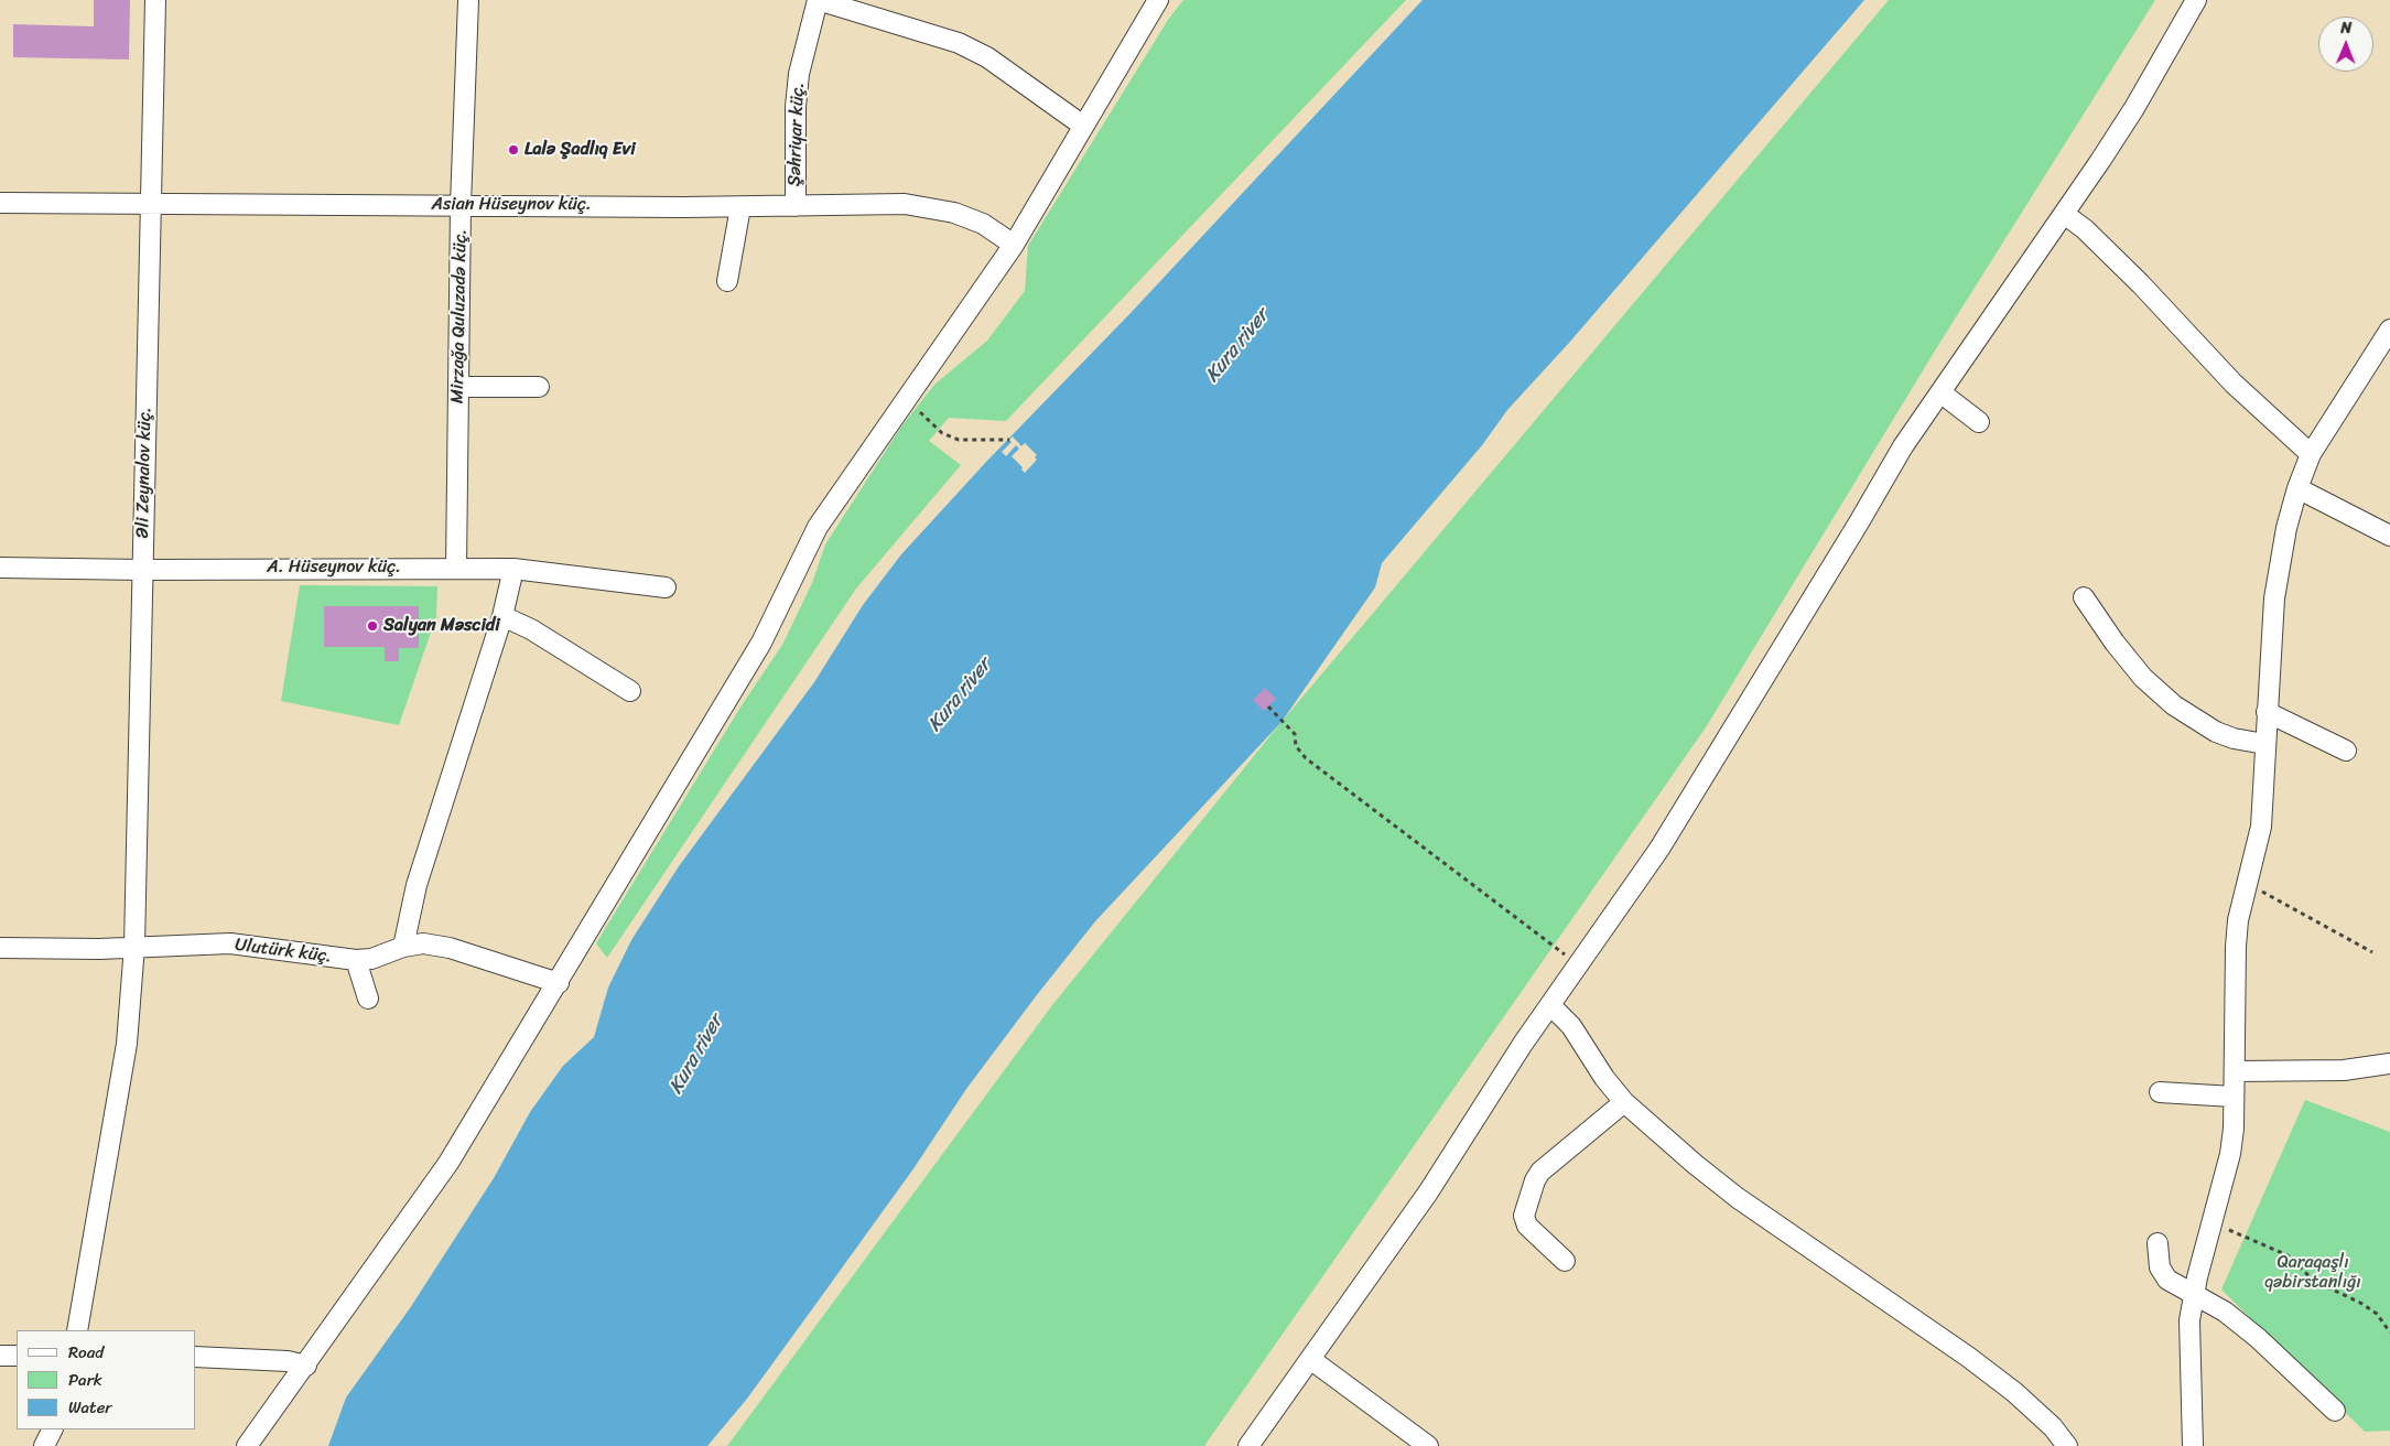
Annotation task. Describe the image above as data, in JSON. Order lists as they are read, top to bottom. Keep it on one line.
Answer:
{"streets":{"street":["Şəhriyar küç.","Asian Hüseynov küç.","Mirzağa Quluzadə küç.","Əli Zeynalov küç.","A. Hüseynov küç.","Ulutürk küç."]},"crossings":[["Şəhriyar küç.","Asian Hüseynov küç."],["Asian Hüseynov küç.","Mirzağa Quluzadə küç."],["Asian Hüseynov küç.","Əli Zeynalov küç."],["Mirzağa Quluzadə küç.","A. Hüseynov küç."],["Əli Zeynalov küç.","A. Hüseynov küç."],["Əli Zeynalov küç.","Ulutürk küç."]],"water":["Kura river"],"parks":["Qaraqaşlı qəbirstanlığı"],"places":["Lalə Şadlıq Evi","Salyan Məscidi"],"legend":["Road","Park","Water"],"north":"top"}
